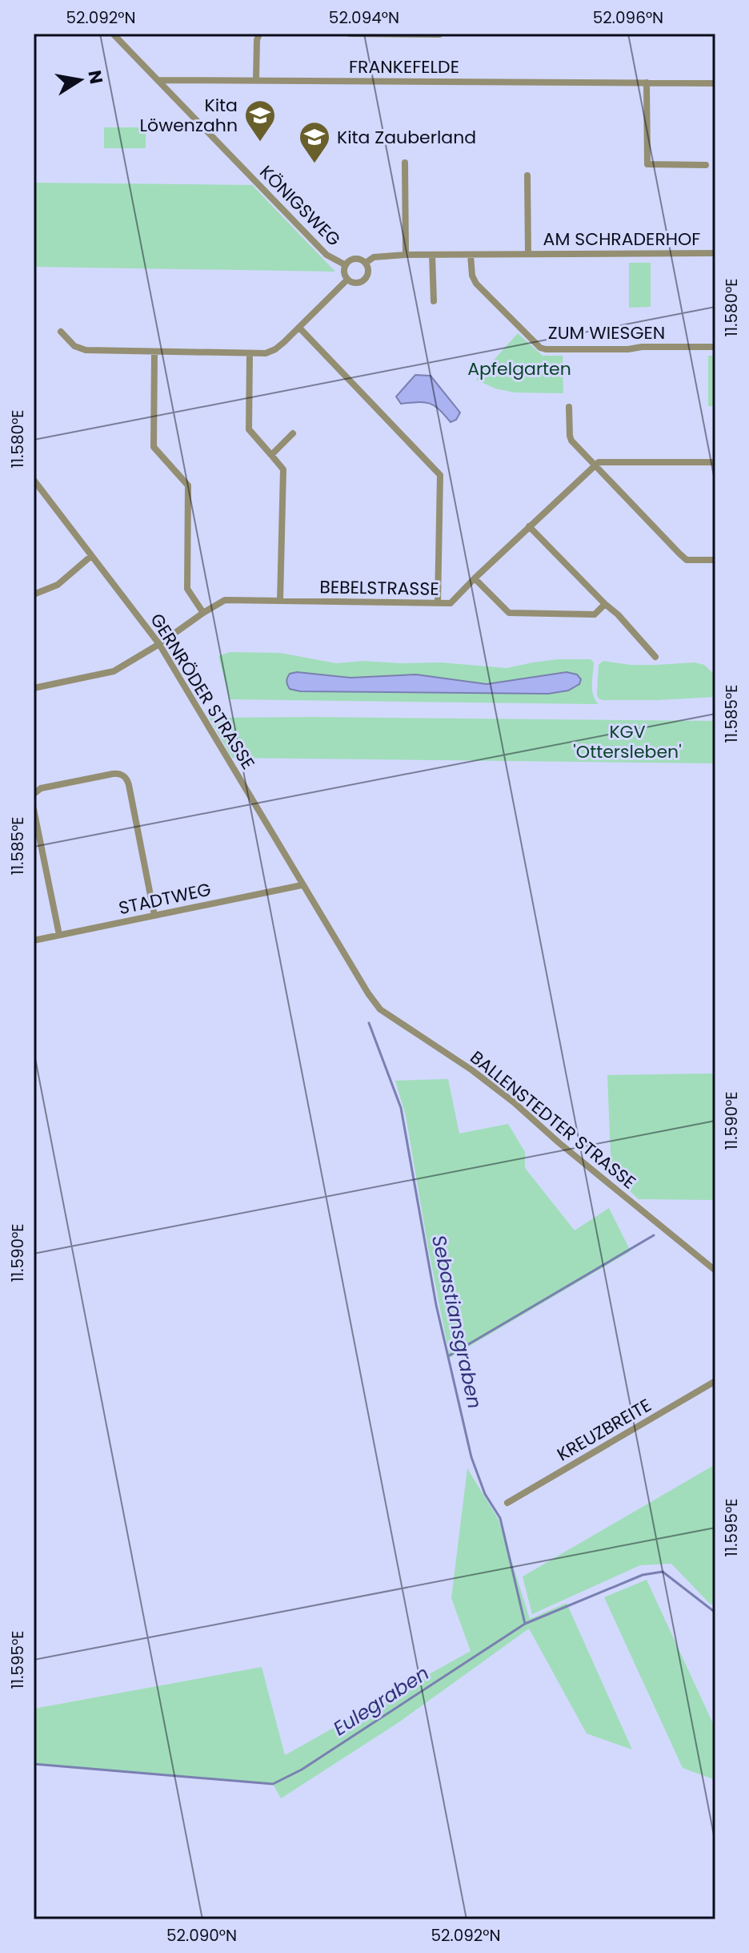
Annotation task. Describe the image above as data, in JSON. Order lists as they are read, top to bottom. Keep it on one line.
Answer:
{"streets":{"street":["FRANKEFELDE","KÖNIGSWEG","AM SCHRADERHOF","ZUM WIESGEN","BEBELSTRASSE","GERNRÖDER STRASSE","STADTWEG","BALLENSTEDTER STRASSE","KREUZBREITE"]},"crossings":[["FRANKEFELDE","KÖNIGSWEG"],["KÖNIGSWEG","AM SCHRADERHOF"],["AM SCHRADERHOF","ZUM WIESGEN"],["BEBELSTRASSE","GERNRÖDER STRASSE"],["GERNRÖDER STRASSE","STADTWEG"],["GERNRÖDER STRASSE","BALLENSTEDTER STRASSE"]],"water":["Sebastiansgraben","Eulegraben"],"parks":["Apfelgarten","KGV 'Ottersleben'"],"places":{"school or university":["Kita Löwenzahn","Kita Zauberland"]},"north":"right","coordinates":["52.092°N","52.094°N","52.096°N","11.580°E","11.585°E","11.590°E","11.595°E","52.090°N"]}
